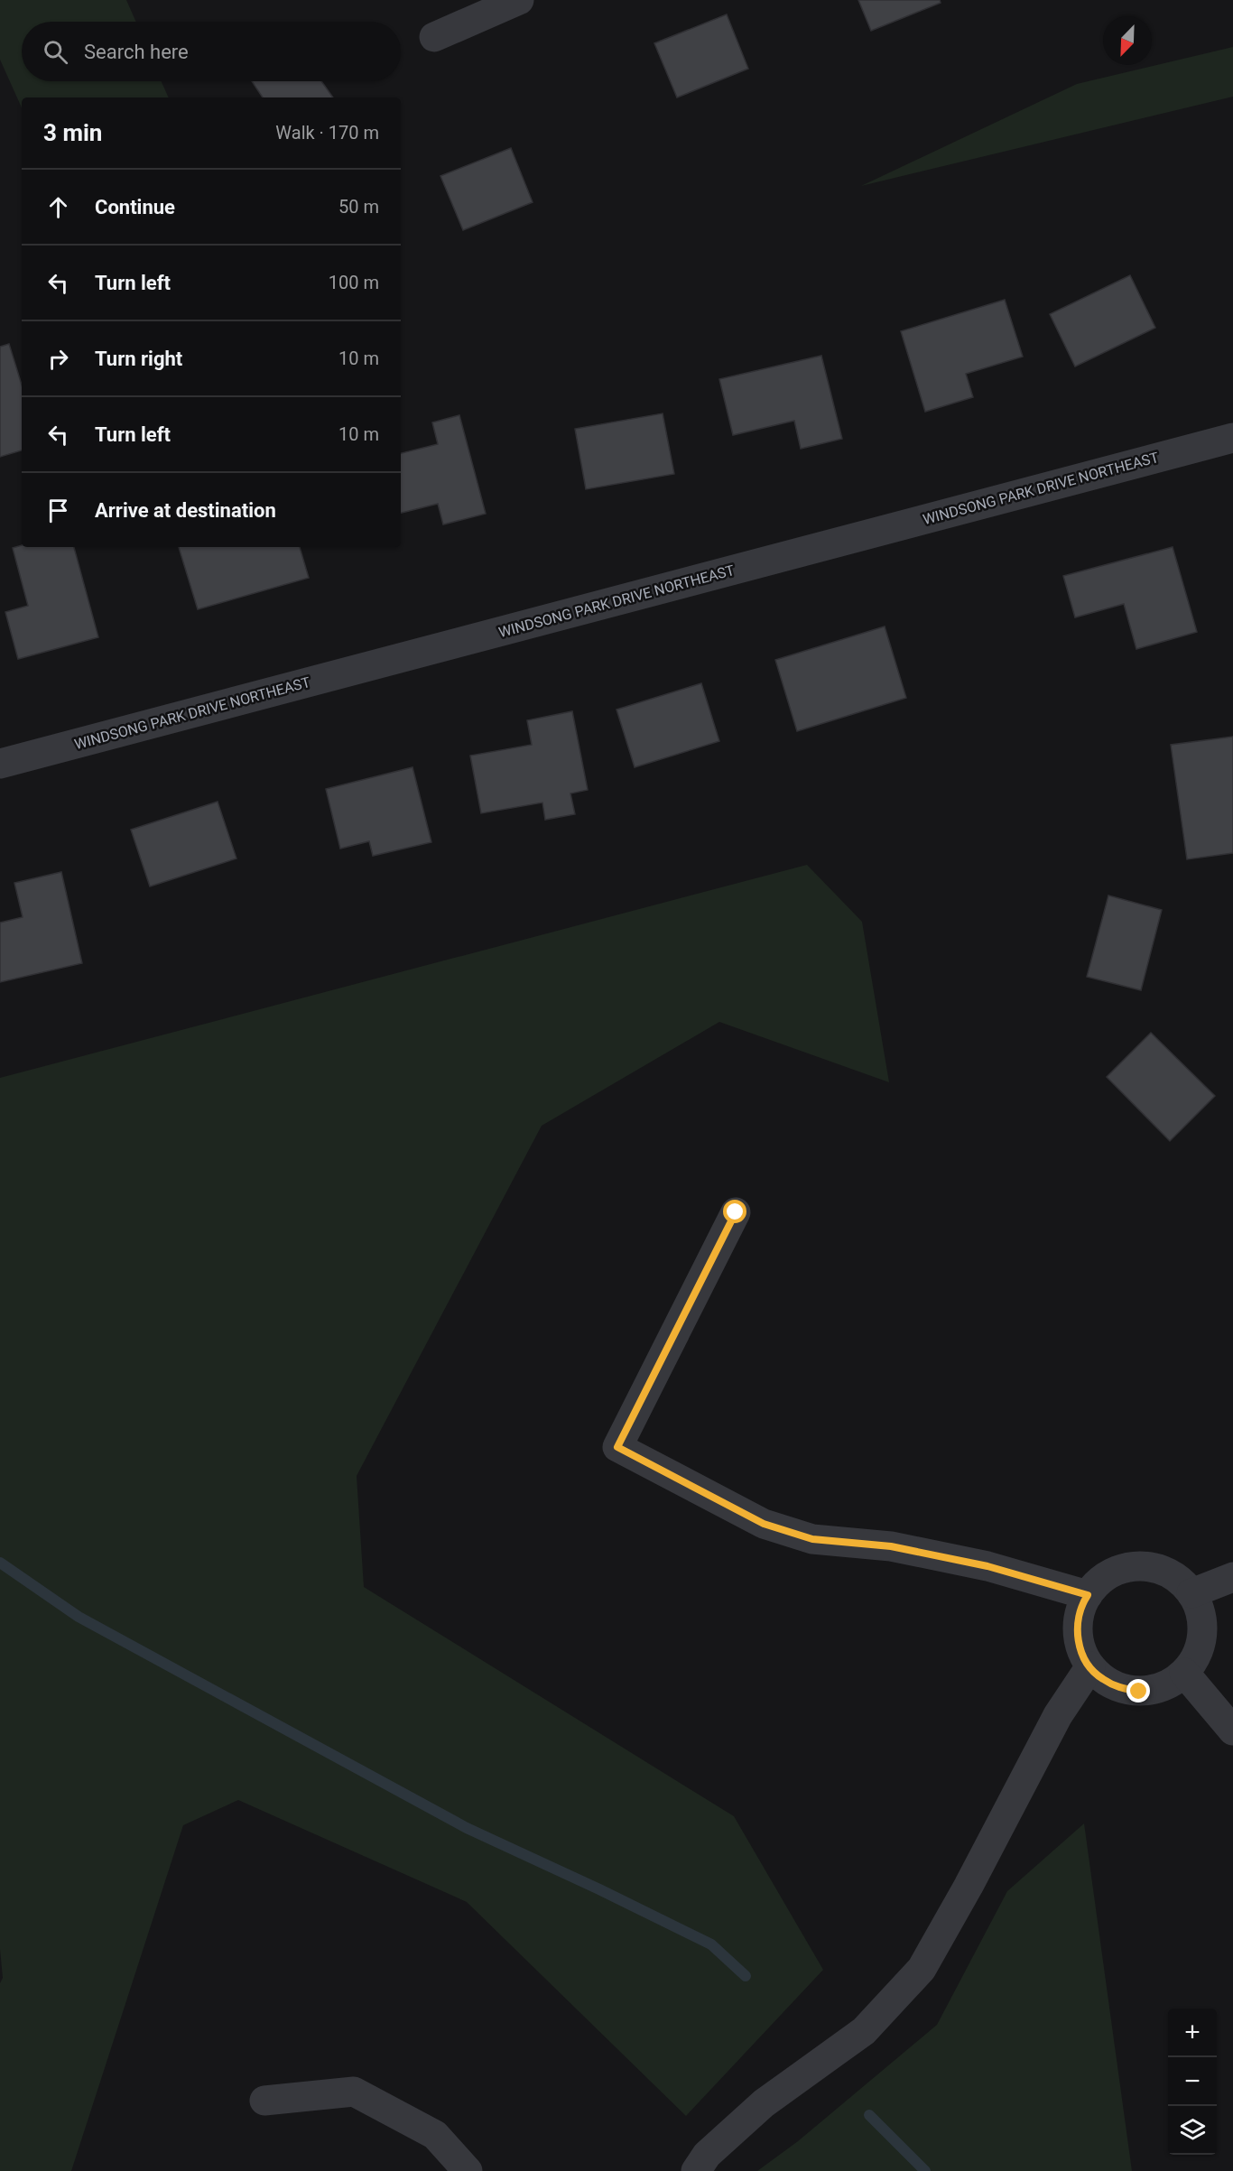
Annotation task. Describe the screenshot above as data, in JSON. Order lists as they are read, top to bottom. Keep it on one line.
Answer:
{"streets":{"street":["WINDSONG PARK DRIVE NORTHEAST"]},"north":"bottom left","page":{"search":"Search here","heading":["3 min","Walk · 170 m"],"list":[["Continue","50 m"],["Turn left","100 m"],["Turn right","10 m"],["Turn left","10 m"],"Arrive at destination"],"map_buttons":["+","−"]}}
